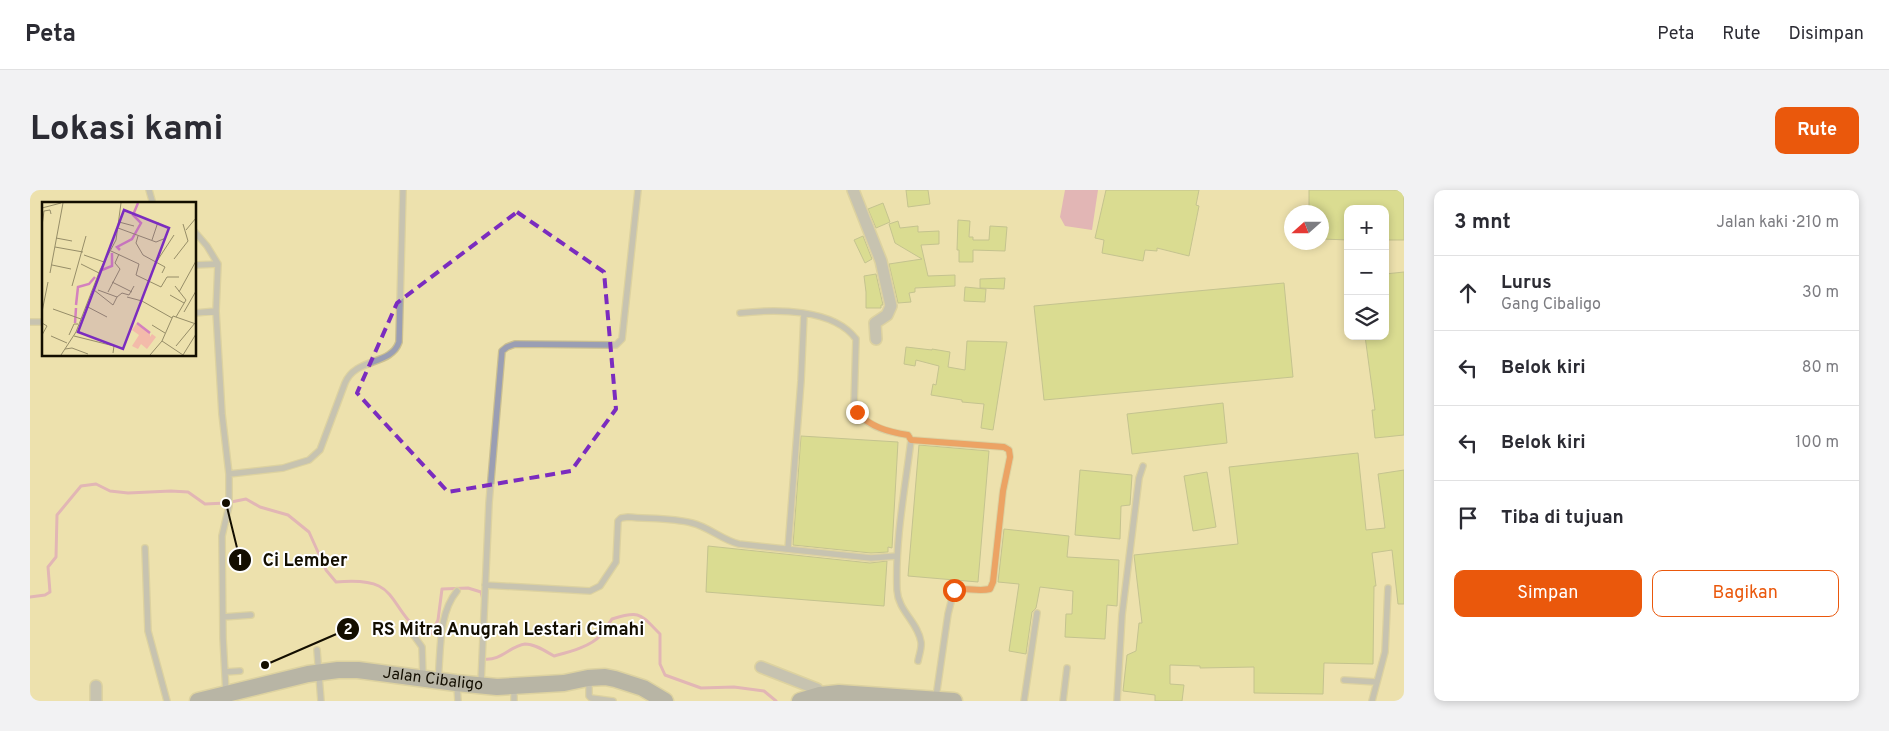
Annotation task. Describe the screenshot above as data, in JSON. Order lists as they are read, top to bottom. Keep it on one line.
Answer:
{"streets":{"main road":["Jalan Cibaligo"]},"places":["Ci Lember","RS Mitra Anugrah Lestari Cimahi"],"north":"left","page":{"header":"Peta","nav":["Peta","Rute","Disimpan"],"buttons":["Rute",["Simpan","Bagikan"]],"title":"Lokasi kami","heading":["3 mnt","Jalan kaki · 210 m"],"map_buttons":["+","−"],"list":[["Lurus","Gang Cibaligo","30 m"],["Belok kiri","80 m"],["Belok kiri","100 m"],"Tiba di tujuan"]}}
